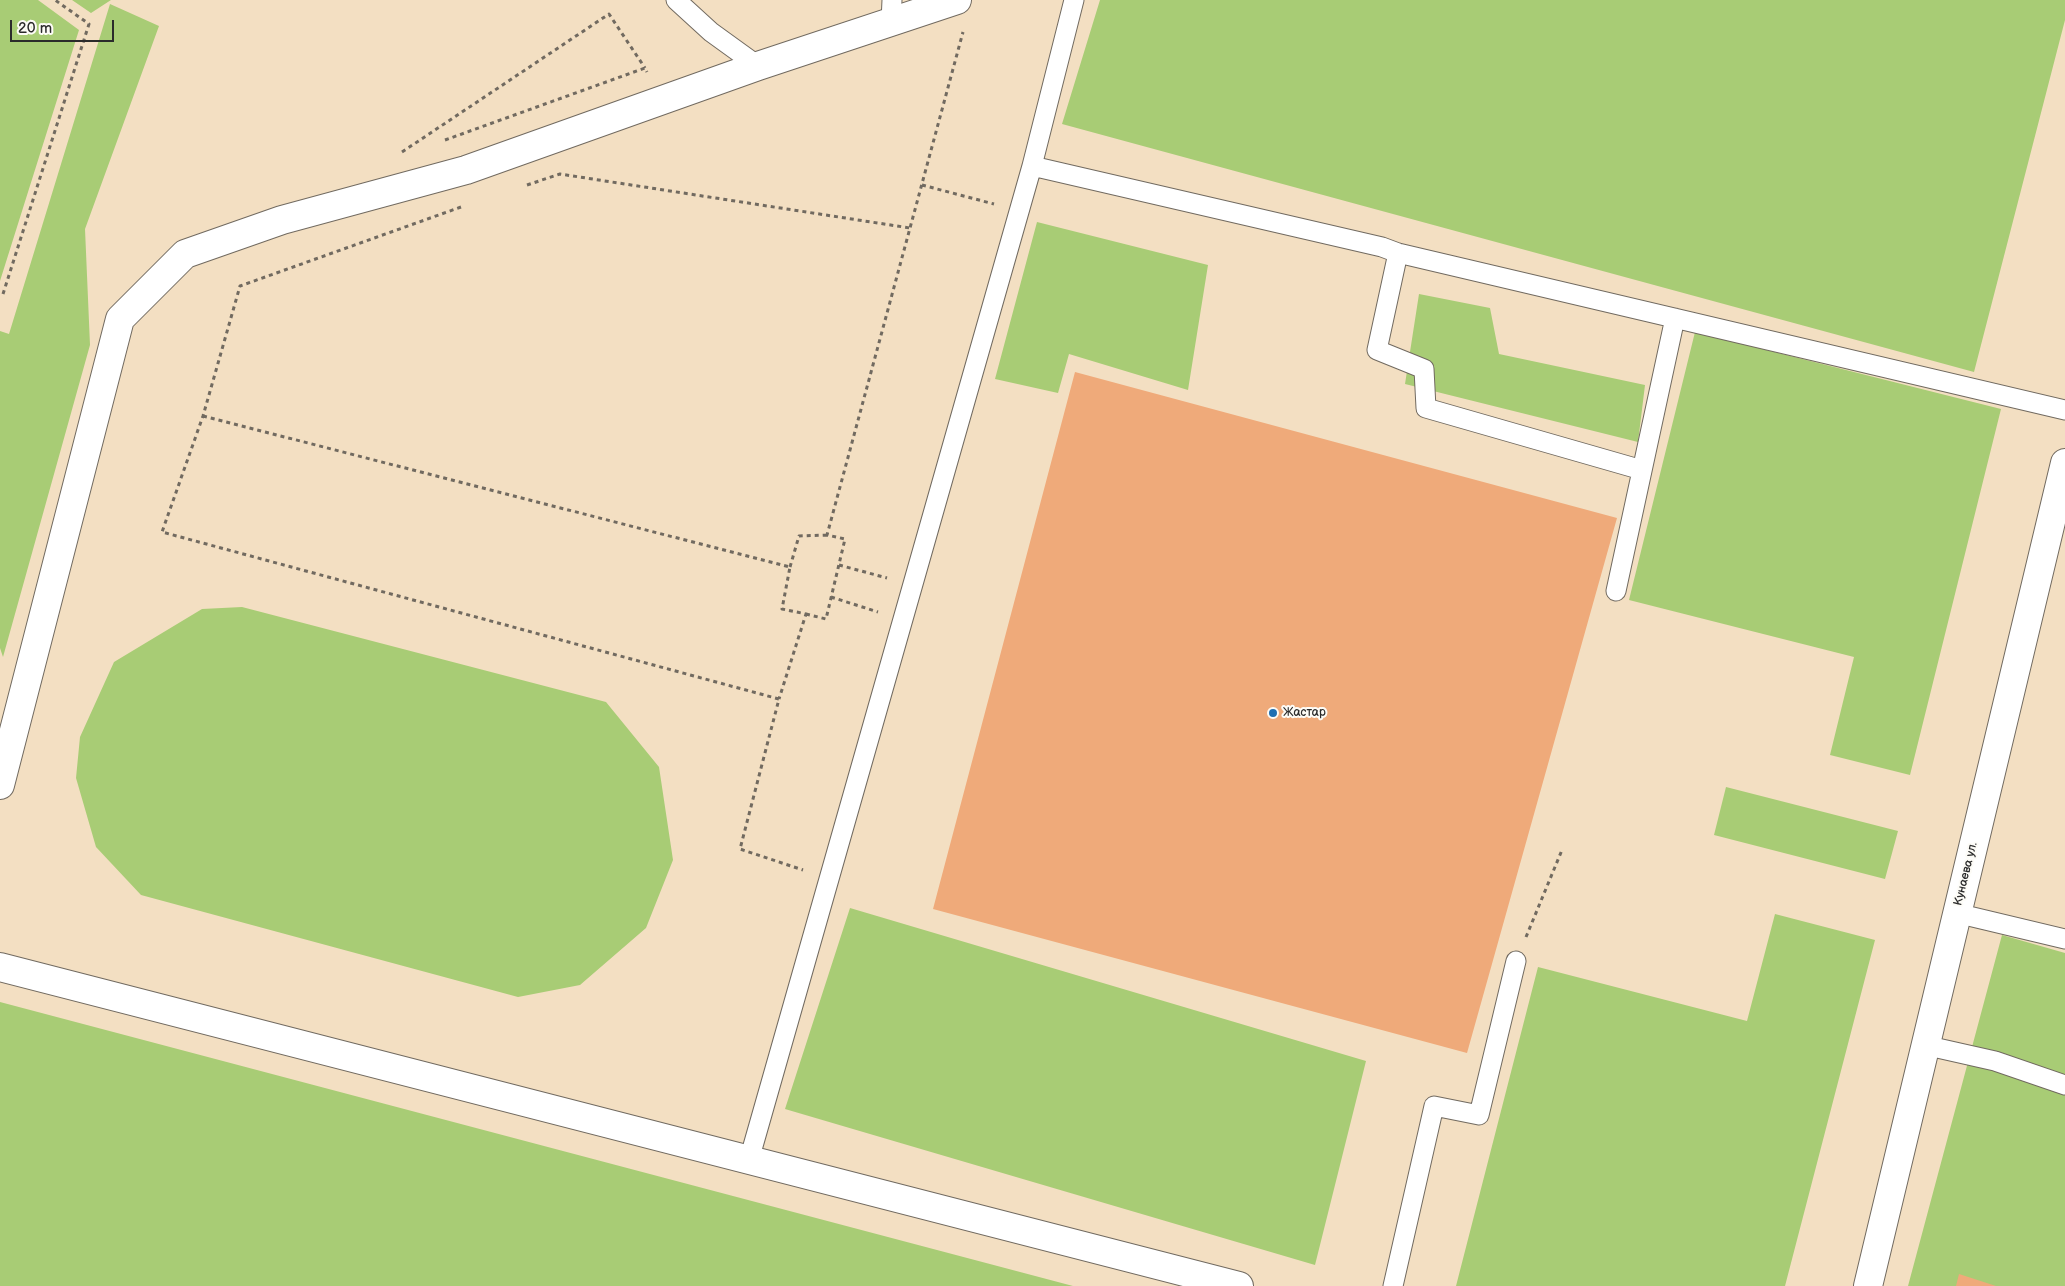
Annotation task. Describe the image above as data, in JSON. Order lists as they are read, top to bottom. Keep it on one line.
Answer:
{"streets":{"street":["Кунаева ул."]},"places":["Жастар"],"scale_bar":"20 m"}
